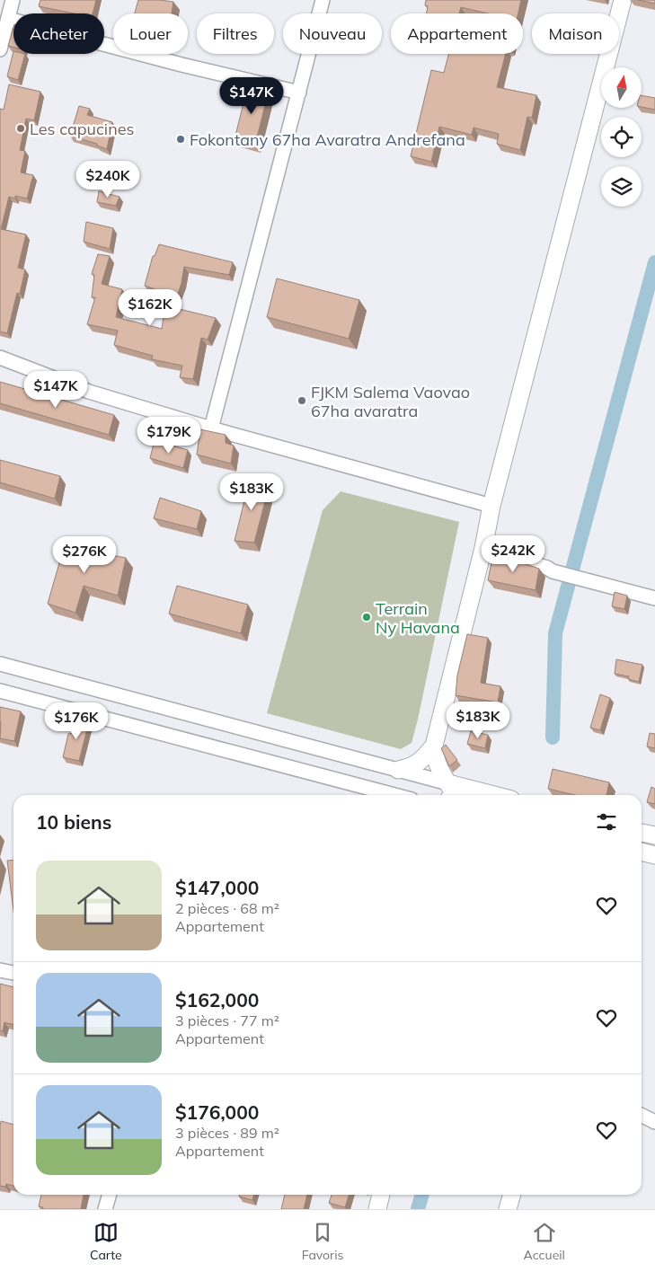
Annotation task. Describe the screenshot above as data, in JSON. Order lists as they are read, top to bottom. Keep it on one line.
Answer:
{"places":["Les capucines","Fokontany 67ha Avaratra Andrefana","FJKM Salema Vaovao 67ha avaratra","Terrain Ny Havana"],"north":"top","page":{"chip":["Acheter","Louer","Filtres","Nouveau","Appartement","Maison"],"price":["$147K","$240K","$162K","$147K","$179K","$183K","$242K","$276K","$183K","$176K"],"heading":"10 biens","list":[{"name":"$147,000","note":"2 pièces · 68 m² · Appartement"},{"name":"$162,000","note":"3 pièces · 77 m² · Appartement"},{"name":"$176,000","note":"3 pièces · 89 m² · Appartement"}],"tabs":["Carte","Favoris","Accueil"]}}
